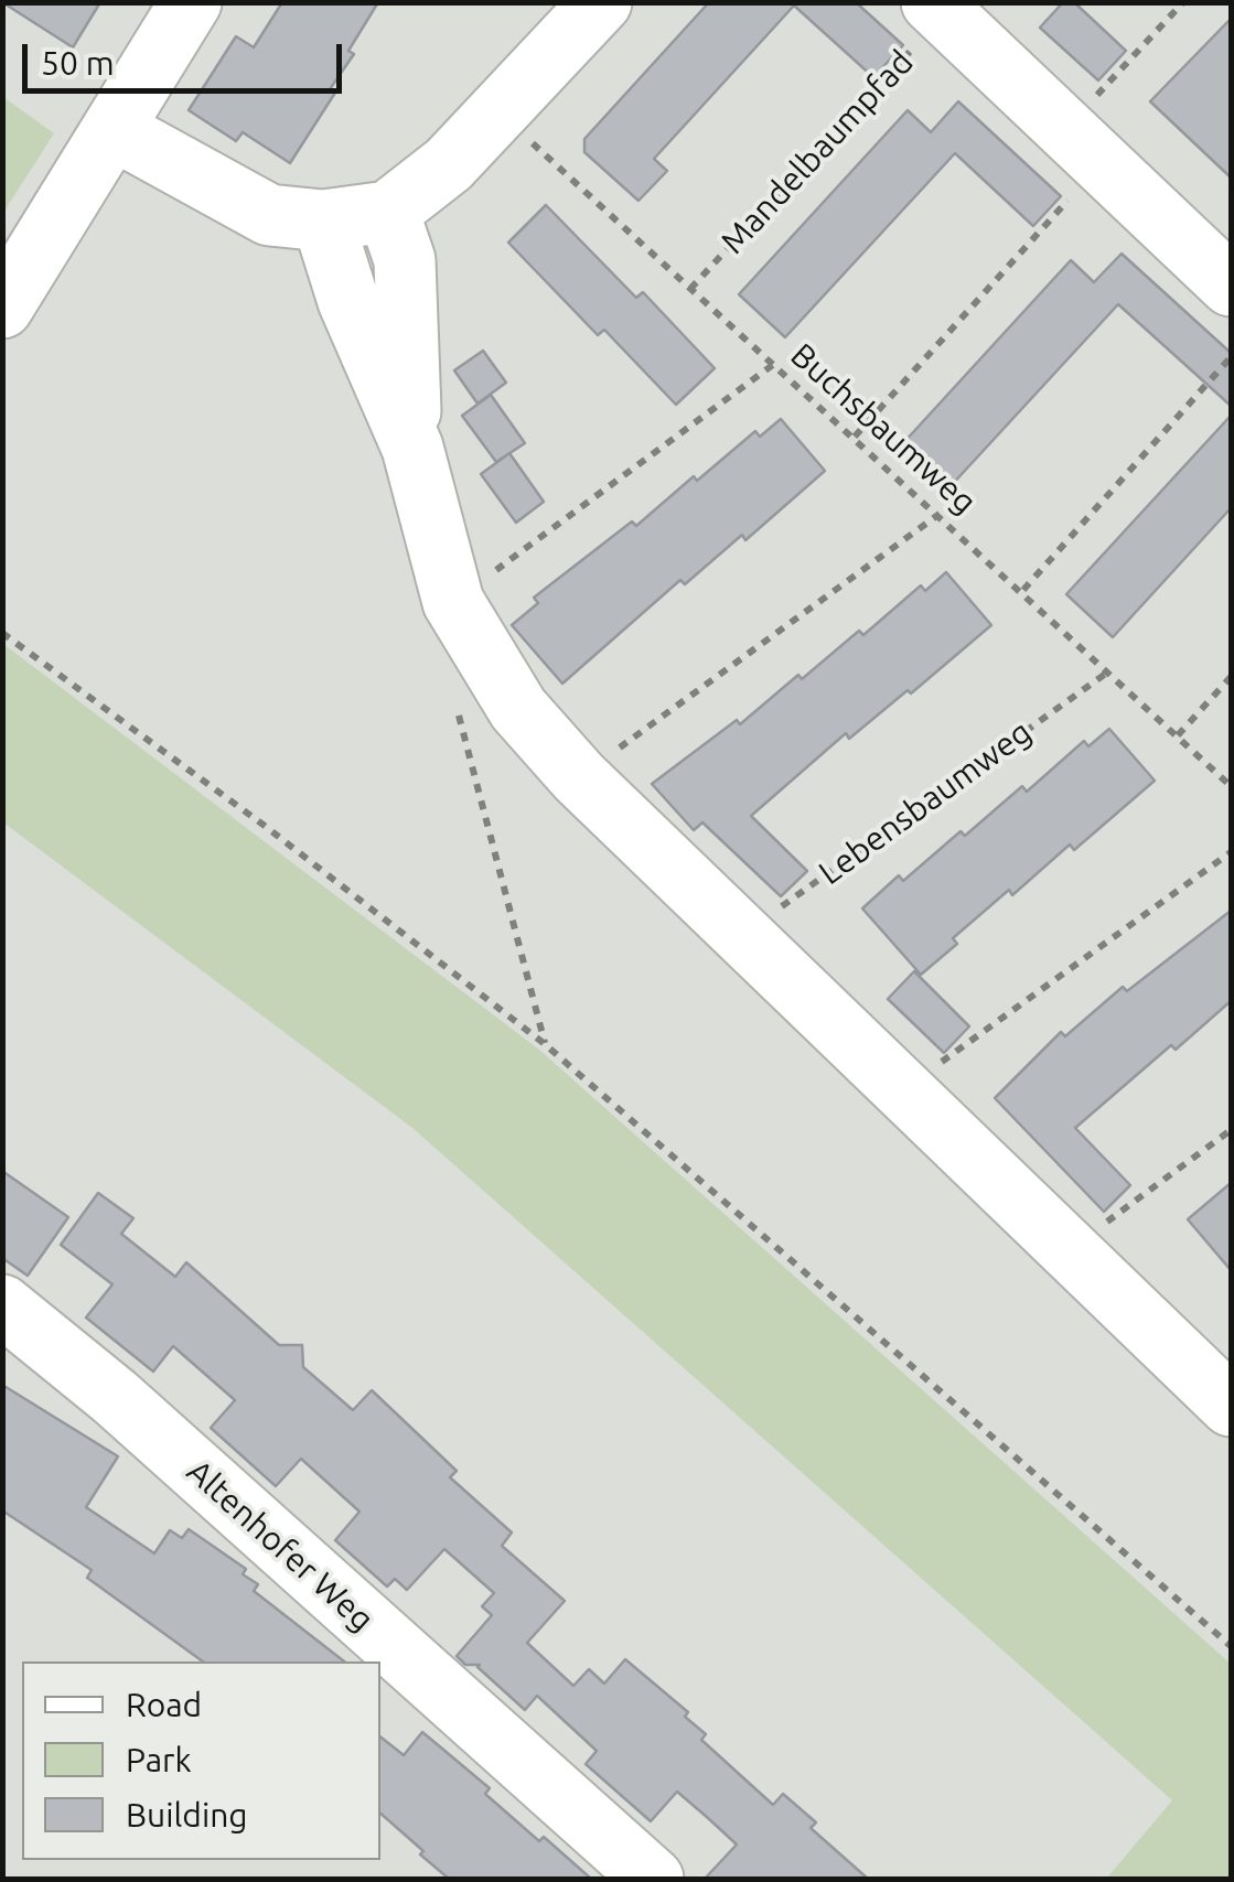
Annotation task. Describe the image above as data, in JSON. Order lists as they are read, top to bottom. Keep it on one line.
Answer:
{"streets":{"street":["Altenhofer Weg"],"path":["Mandelbaumpfad","Buchsbaumweg","Lebensbaumweg"]},"crossings":[["Mandelbaumpfad","Buchsbaumweg"],["Buchsbaumweg","Lebensbaumweg"]],"legend":["Road","Park","Building"],"scale_bar":"50 m"}
